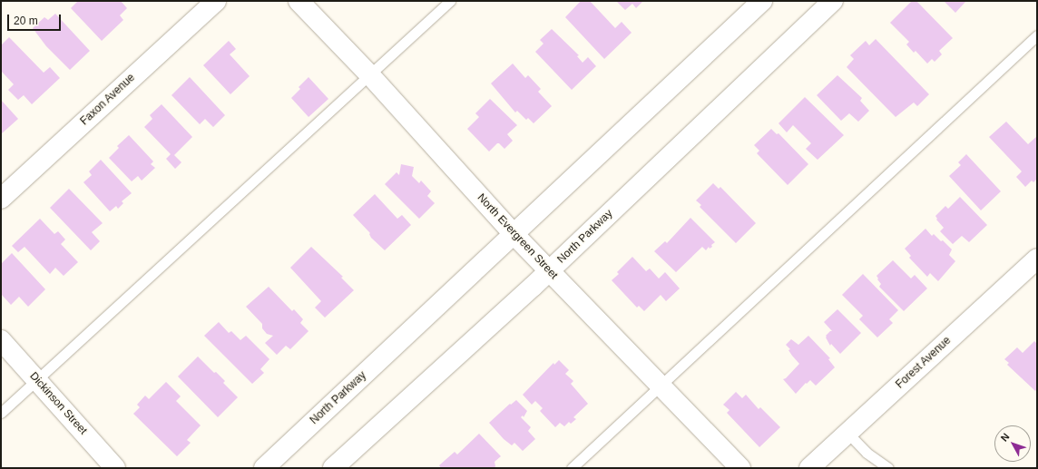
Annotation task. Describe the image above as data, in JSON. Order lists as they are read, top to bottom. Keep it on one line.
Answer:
{"streets":{"street":["Faxon Avenue","North Evergreen Street","North Parkway","Forest Avenue","Dickinson Street"]},"crossings":[["North Evergreen Street","North Parkway"]],"scale_bar":"20 m","north":"top left"}
